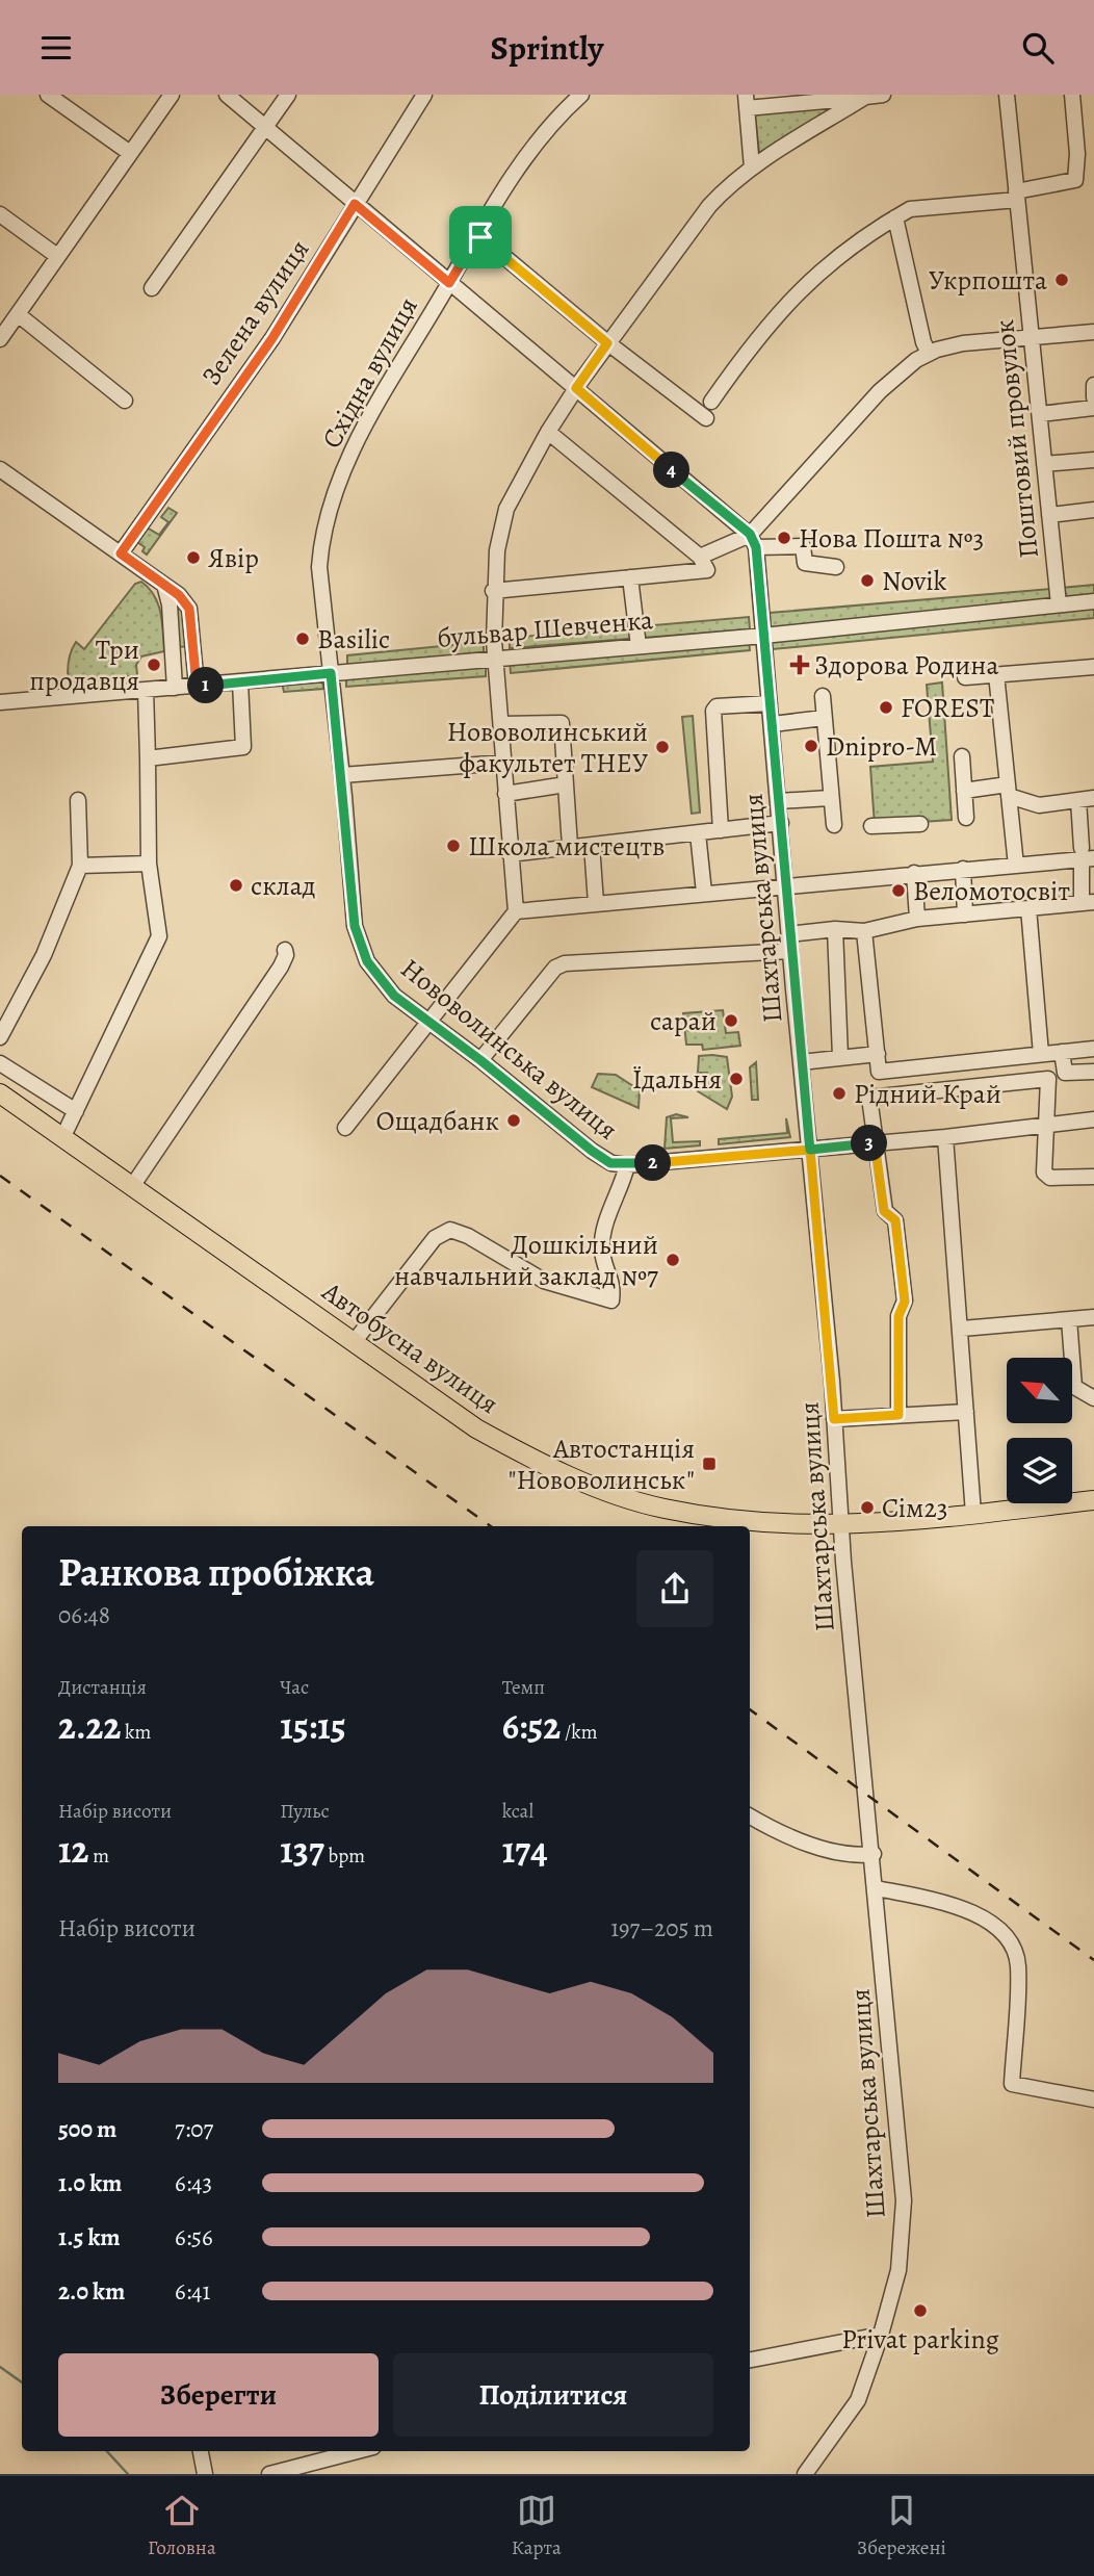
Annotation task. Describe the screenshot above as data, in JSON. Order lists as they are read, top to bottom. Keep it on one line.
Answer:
{"streets":{"main road":["Автобусна вулиця"],"street":["Зелена вулиця","Східна вулиця","Поштовий провулок","бульвар Шевченка","Шахтарська вулиця","Нововолинська вулиця"]},"crossings":[["Східна вулиця","бульвар Шевченка"],["Східна вулиця","Нововолинська вулиця"],["Поштовий провулок","бульвар Шевченка"],["бульвар Шевченка","Шахтарська вулиця"],["бульвар Шевченка","Нововолинська вулиця"],["Шахтарська вулиця","Нововолинська вулиця"],["Шахтарська вулиця","Автобусна вулиця"]],"places":{"other":["Укрпошта","Нова Пошта №3","Явір","Novik","Basilic","Три продавця","FOREST","Dnipro-M","Нововолинський факультет ТНЕУ","Школа мистецтв","склад","Веломотосвіт","сарай","Їдальня","Рідний Край","Ощадбанк","Дошкільний навчальний заклад №7","Сім23","Privat parking"],"health":["Здорова Родина"],"transit":["Автостанція \"Нововолинськ\""]},"north":"top left","page":{"header":"Sprintly","pins":["4","1","3","2"],"heading":["Ранкова пробіжка","06:48"],"stats":[["Дистанція","2.22 km"],["Час","15:15"],["Темп","6:52 /km"],["Набір висоти","12 m"],["Пульс","137 bpm"],["kcal","174"]],"chart":["Набір висоти","197–205 m"],"list":[{"name":"500 m","note":"7:07"},{"name":"1.0 km","note":"6:43"},{"name":"1.5 km","note":"6:56"},{"name":"2.0 km","note":"6:41"}],"buttons":["Зберегти","Поділитися"],"tabs":["Головна","Карта","Збережені"]}}
